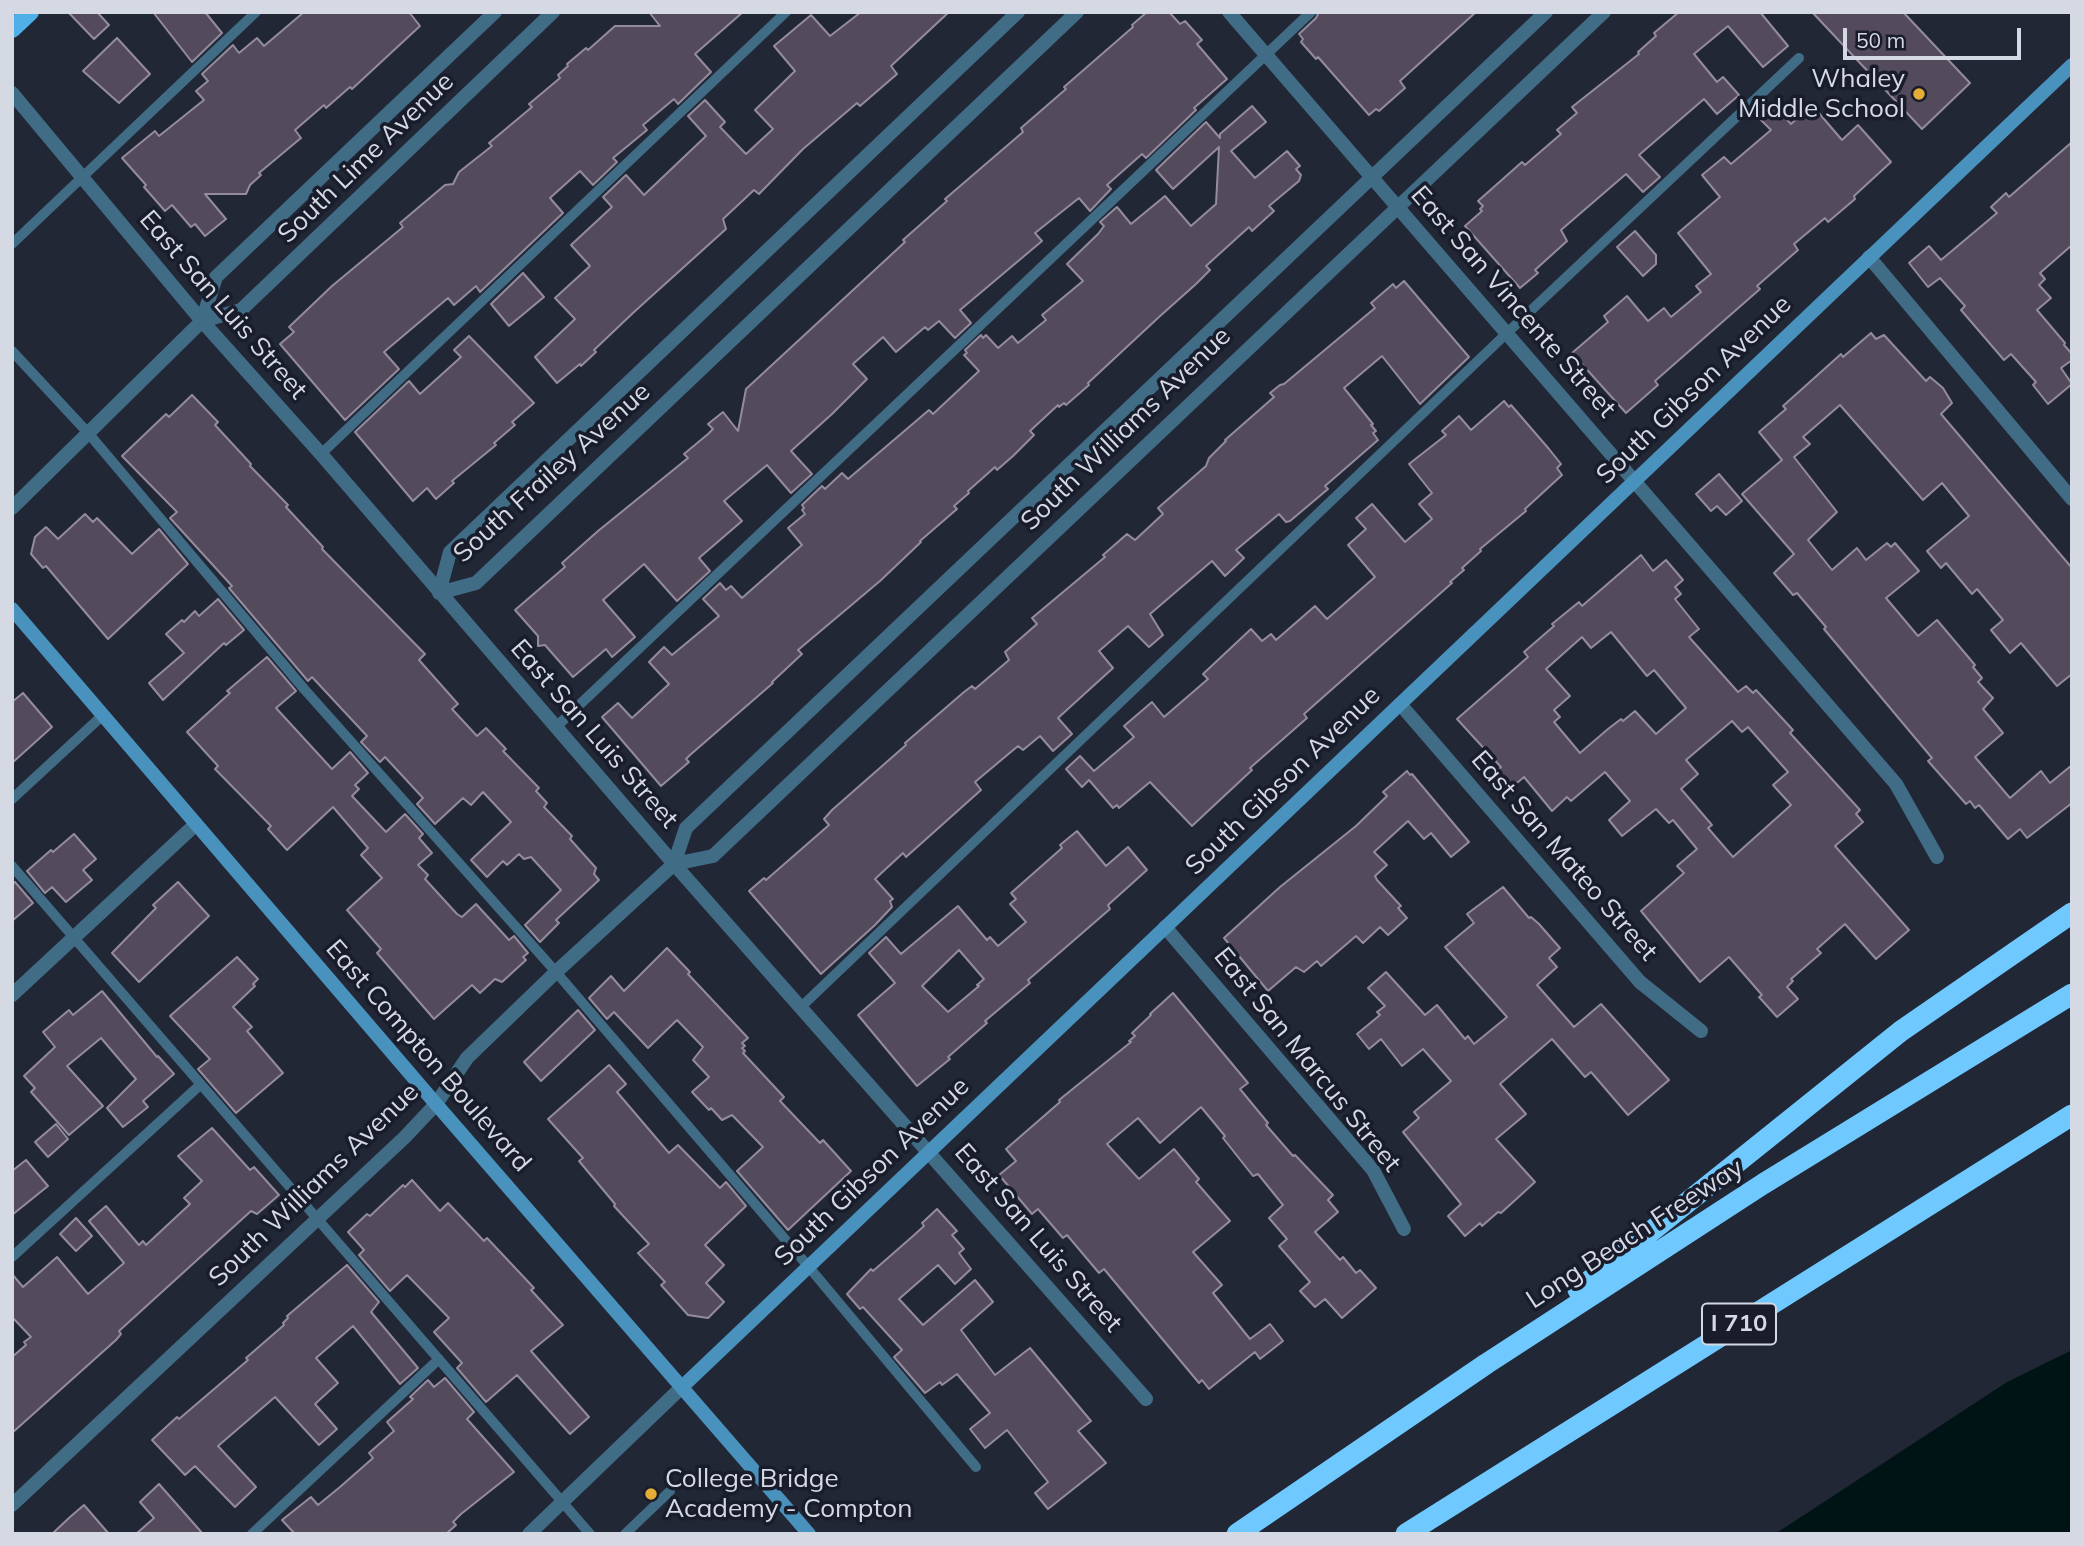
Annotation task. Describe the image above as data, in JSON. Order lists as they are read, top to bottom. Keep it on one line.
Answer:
{"streets":{"highway":["Long Beach Freeway","I 710"],"street":["South Lime Avenue","East San Vincente Street","East San Luis Street","South Gibson Avenue","South Williams Avenue","South Frailey Avenue","East San Mateo Street","East Compton Boulevard","East San Marcus Street"]},"crossings":[["South Lime Avenue","East San Luis Street"],["East San Vincente Street","South Gibson Avenue"],["East San Vincente Street","South Williams Avenue"],["East San Luis Street","South Gibson Avenue"],["East San Luis Street","South Williams Avenue"],["East San Luis Street","South Frailey Avenue"],["South Gibson Avenue","East San Mateo Street"],["South Gibson Avenue","East Compton Boulevard"],["South Gibson Avenue","East San Marcus Street"],["South Williams Avenue","East Compton Boulevard"]],"places":["Whaley Middle School","College Bridge Academy - Compton"],"scale_bar":"50 m"}
